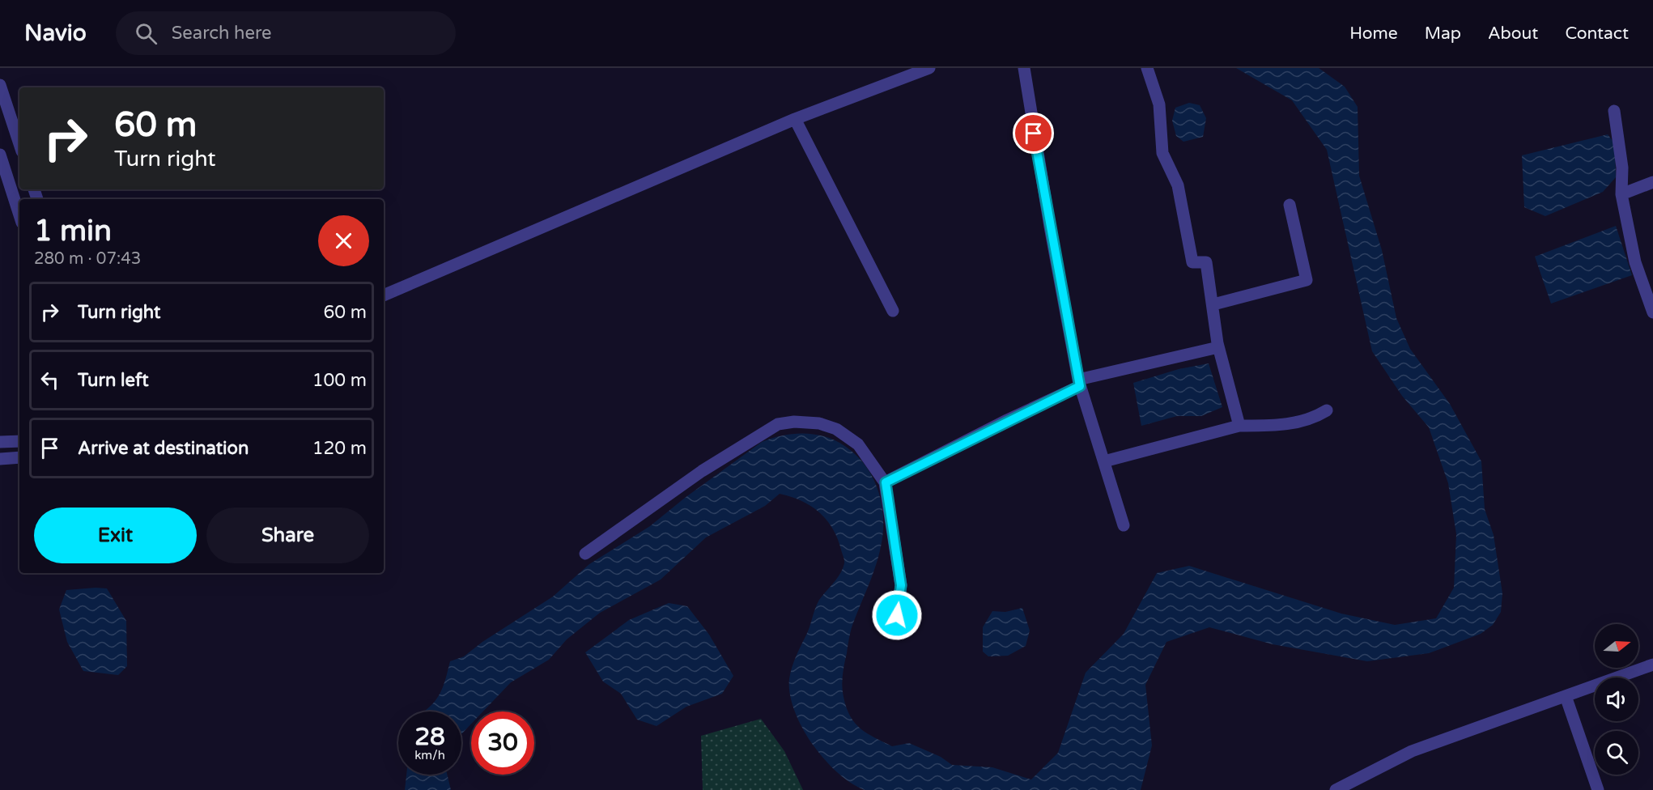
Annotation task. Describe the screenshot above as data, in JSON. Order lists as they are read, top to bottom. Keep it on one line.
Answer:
{"north":"right","page":{"header":"Navio","search":"Search here","nav":["Home","Map","About","Contact"],"turn":["60 m","Turn right"],"heading":["1 min","280 m · 07:43"],"list":[{"name":"Turn right","value":"60 m"},{"name":"Turn left","value":"100 m"},{"name":"Arrive at destination","value":"120 m"}],"buttons":["Exit","Share"],"speed":"28 km/h","limit":"30"}}
